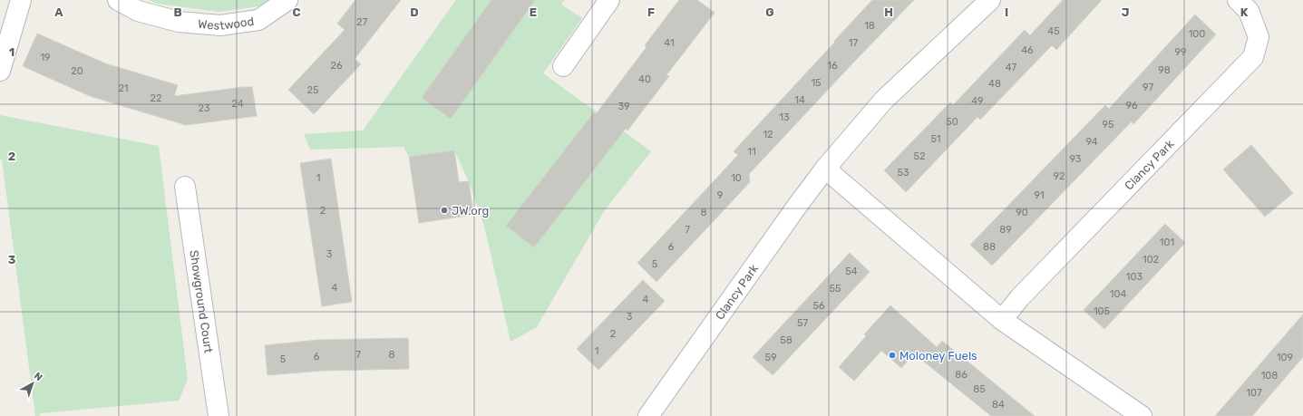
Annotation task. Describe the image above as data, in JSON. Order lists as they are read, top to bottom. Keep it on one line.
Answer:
{"streets":{"street":["Westwood","Clancy Park","Showground Court"]},"places":["JW.org","Moloney Fuels"],"house_numbers":["27","18","45","100","41","17","46","99","19","26","16","47","98","20","40","15","48","97","21","25","22","14","49","24","96","39","23","13","50","95","12","51","94","11","52","93","53","92","1","10","9","91","2","8","90","7","89","101","6","88","3","102","5","54","103","4","55","104","4","56","105","3","57","2","58","1","7","8","6","59","109","5","86","108","85","107","84"],"north":"top right","grid":{"columns":["A","B","C","D","E","F","G","H","I","J","K"],"rows":["1","2","3"]}}
